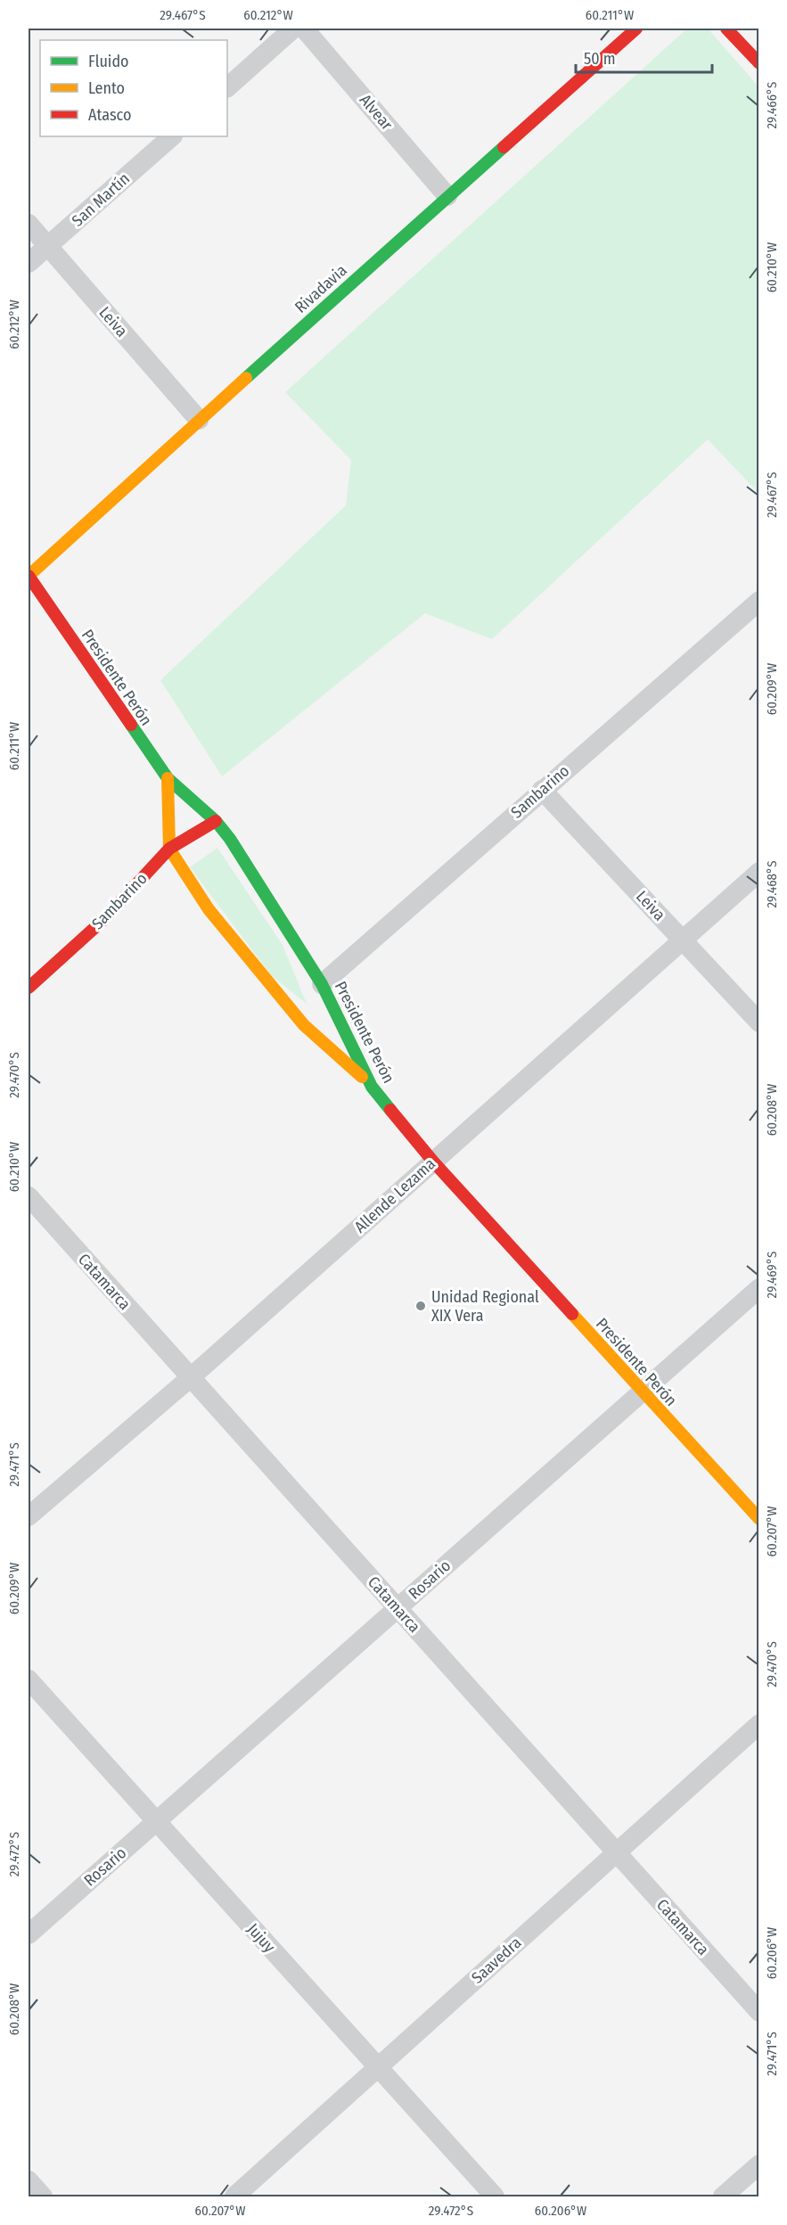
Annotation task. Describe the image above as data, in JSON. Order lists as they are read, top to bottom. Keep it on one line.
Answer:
{"streets":{"street":["Alvear","San Martín","Rivadavia","Leiva","Presidente Perón","Sambarino","Allende Lezama","Catamarca","Rosario","Jujuy","Saavedra"]},"crossings":[["Alvear","Rivadavia"],["San Martín","Leiva"],["Rivadavia","Leiva"],["Rivadavia","Presidente Perón"],["Leiva","Sambarino"],["Leiva","Allende Lezama"],["Presidente Perón","Sambarino"],["Presidente Perón","Allende Lezama"],["Presidente Perón","Rosario"],["Allende Lezama","Catamarca"],["Catamarca","Rosario"],["Catamarca","Saavedra"],["Rosario","Jujuy"],["Jujuy","Saavedra"]],"places":["Unidad Regional XIX Vera"],"legend":["Fluido","Lento","Atasco"],"scale_bar":"50 m","coordinates":["29.467°S","60.212°W","60.211°W","29.466°S","60.210°W","60.209°W","29.468°S","29.470°S","60.208°W","29.469°S","29.471°S","60.207°W","29.472°S","60.206°W"]}
